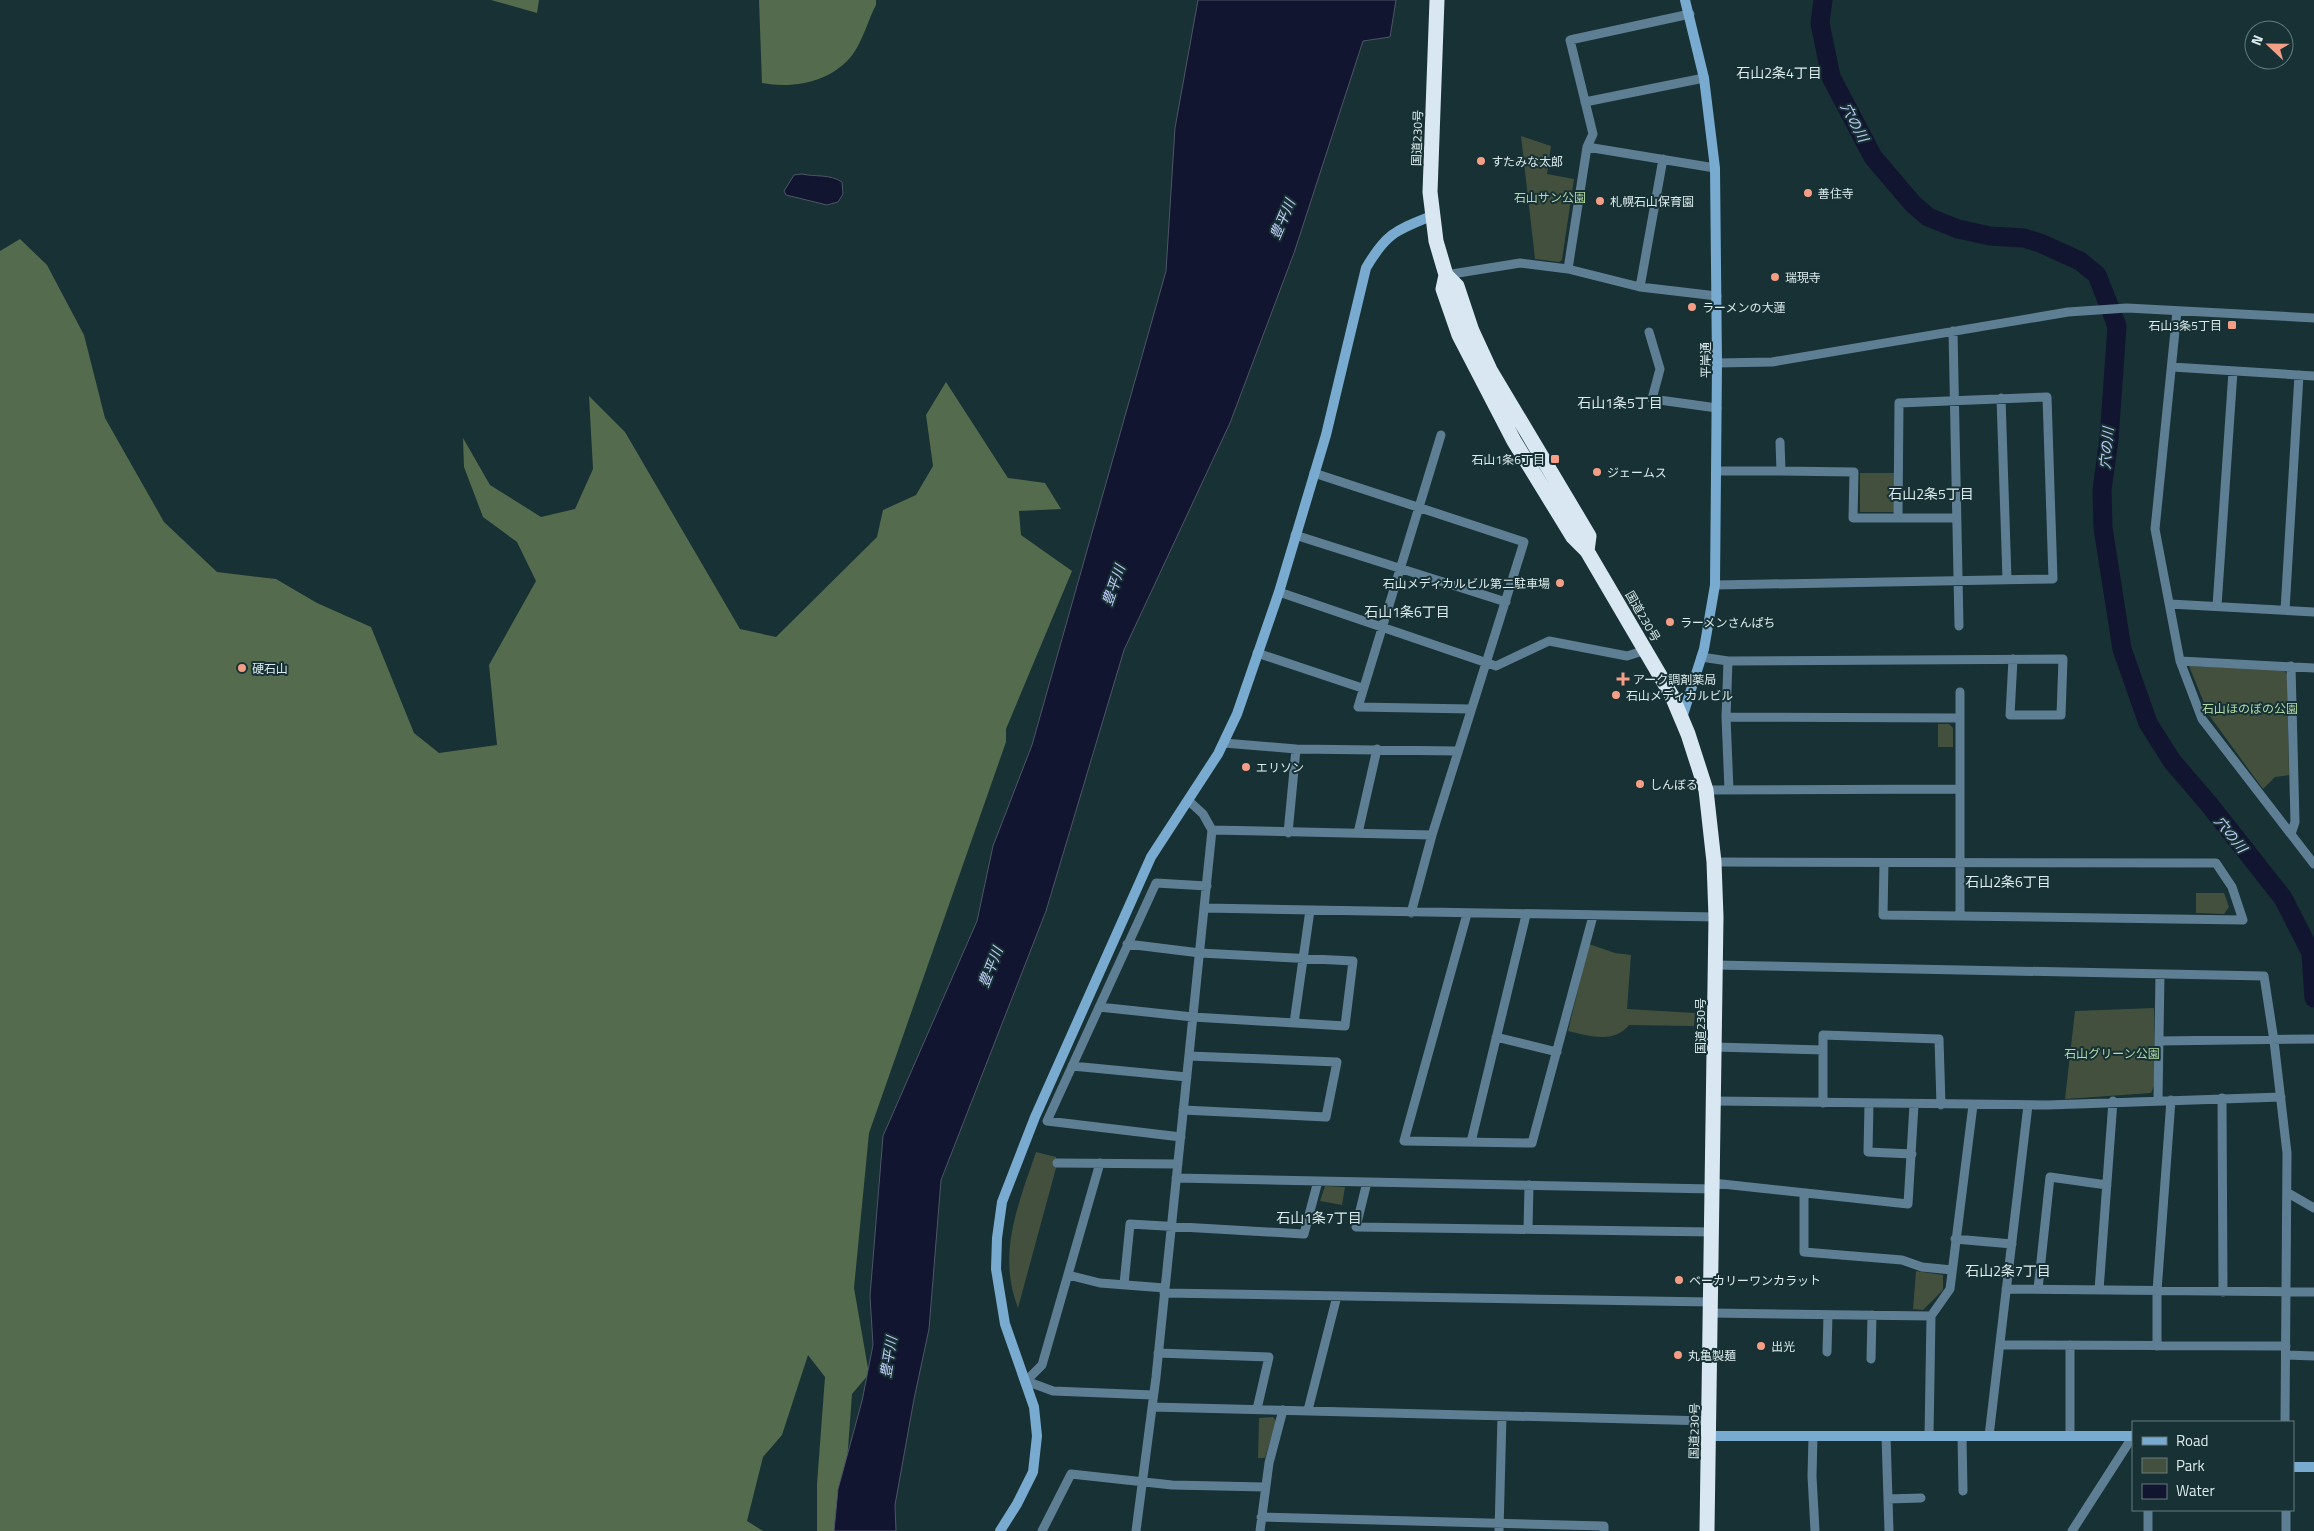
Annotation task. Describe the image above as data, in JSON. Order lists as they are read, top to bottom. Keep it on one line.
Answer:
{"streets":{"highway":["国道230号"],"street":["平岸通"]},"crossings":[["国道230号","平岸通"]],"districts":["石山2条4丁目","石山1条5丁目","石山2条5丁目","石山1条6丁目","石山2条6丁目","石山1条7丁目","石山2条7丁目"],"water":["穴の川","豊平川"],"parks":["石山サン公園","石山ほのぼの公園","石山グリーン公園"],"places":{"other":["すたみな太郎","善住寺","札幌石山保育園","瑞現寺","ラーメンの大蓮","ジェームス","石山メディカルビル第二駐車場","ラーメンさんぱち","硬石山","石山メディカルビル","エリソン","しんぼる","ベーカリーワンカラット","出光","丸亀製麺"],"transit":["石山3条5丁目","石山1条6丁目"],"health":["アーク調剤薬局"]},"legend":["Road","Park","Water"],"north":"left"}
